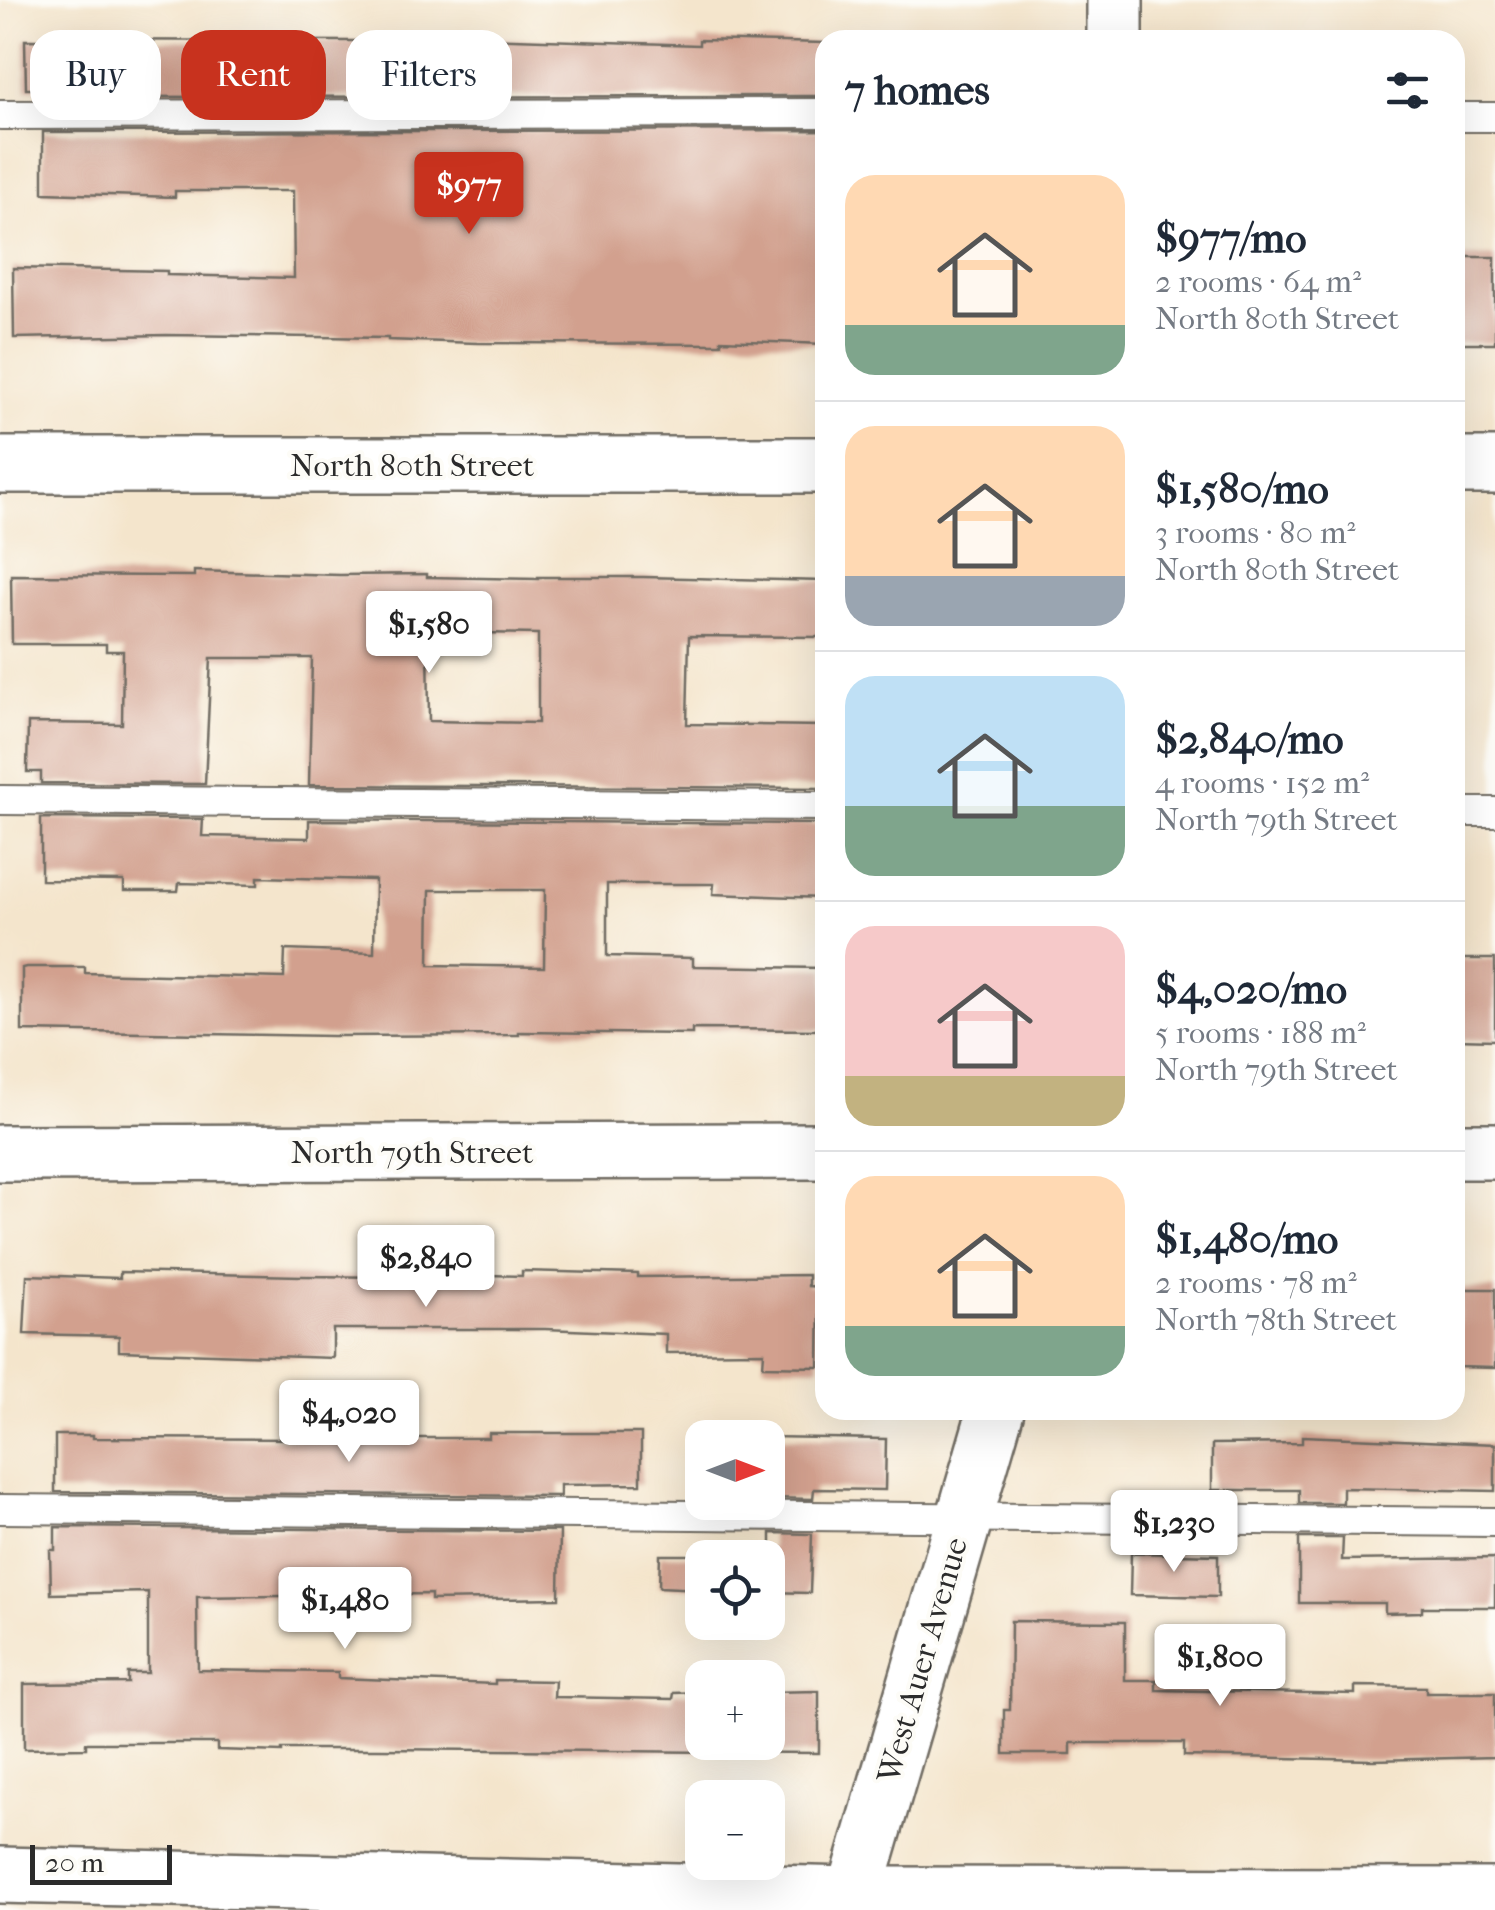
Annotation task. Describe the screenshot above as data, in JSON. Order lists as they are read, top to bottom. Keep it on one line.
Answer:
{"streets":{"street":["North 80th Street","North 79th Street","West Auer Avenue"]},"scale_bar":"20 m","north":"right","page":{"chip":["Buy","Rent","Filters"],"heading":"7 homes","list":[{"name":"$977/mo","note":"2 rooms · 64 m² · North 80th Street"},{"name":"$1,580/mo","note":"3 rooms · 80 m² · North 80th Street"},{"name":"$2,840/mo","note":"4 rooms · 152 m² · North 79th Street"},{"name":"$4,020/mo","note":"5 rooms · 188 m² · North 79th Street"},{"name":"$1,480/mo","note":"2 rooms · 78 m² · North 78th Street"}],"price":["$977","$1,580","$2,840","$4,020","$1,230","$1,480","$1,800"],"map_buttons":["+","−"],"scale":"20 m"}}
